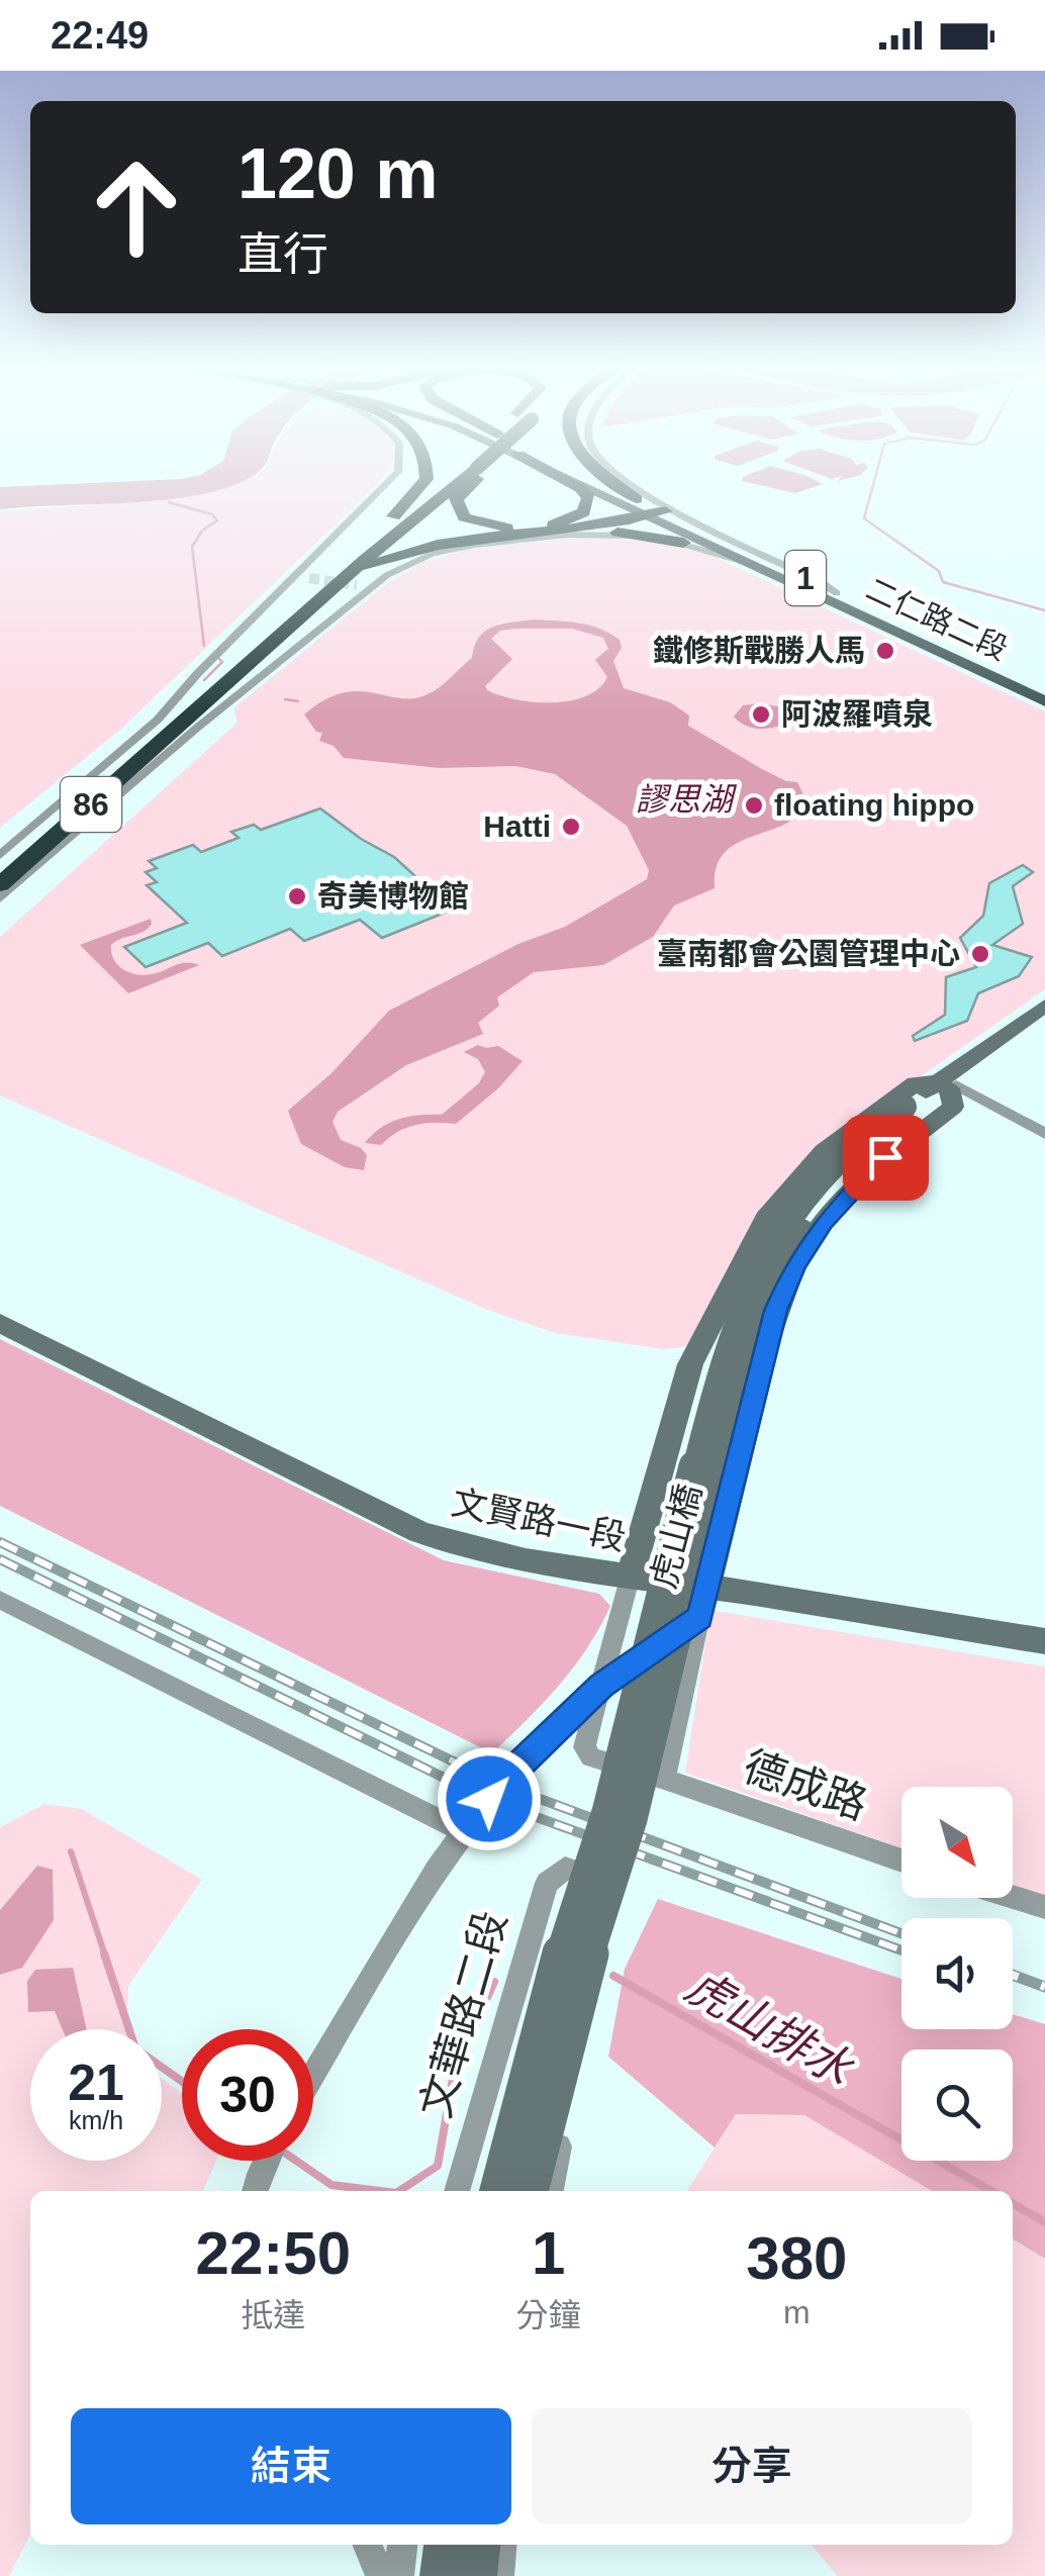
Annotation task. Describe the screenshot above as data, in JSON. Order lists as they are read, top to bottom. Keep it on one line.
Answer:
{"streets":{"highway":["86"],"main road":["1","二仁路二段"],"street":["文賢路一段","虎山橋","德成路","文華路二段"]},"water":["謬思湖","虎山排水"],"places":["鐵修斯戰勝人馬","阿波羅噴泉","floating hippo","Hatti","奇美博物館","臺南都會公園管理中心"],"north":"bottom right","page":{"status":"22:49","turn":["120 m","直行"],"speed":"21 km/h","limit":"30","eta":["22:50","抵達","1","分鐘","380","m"],"buttons":["結束","分享"]}}
